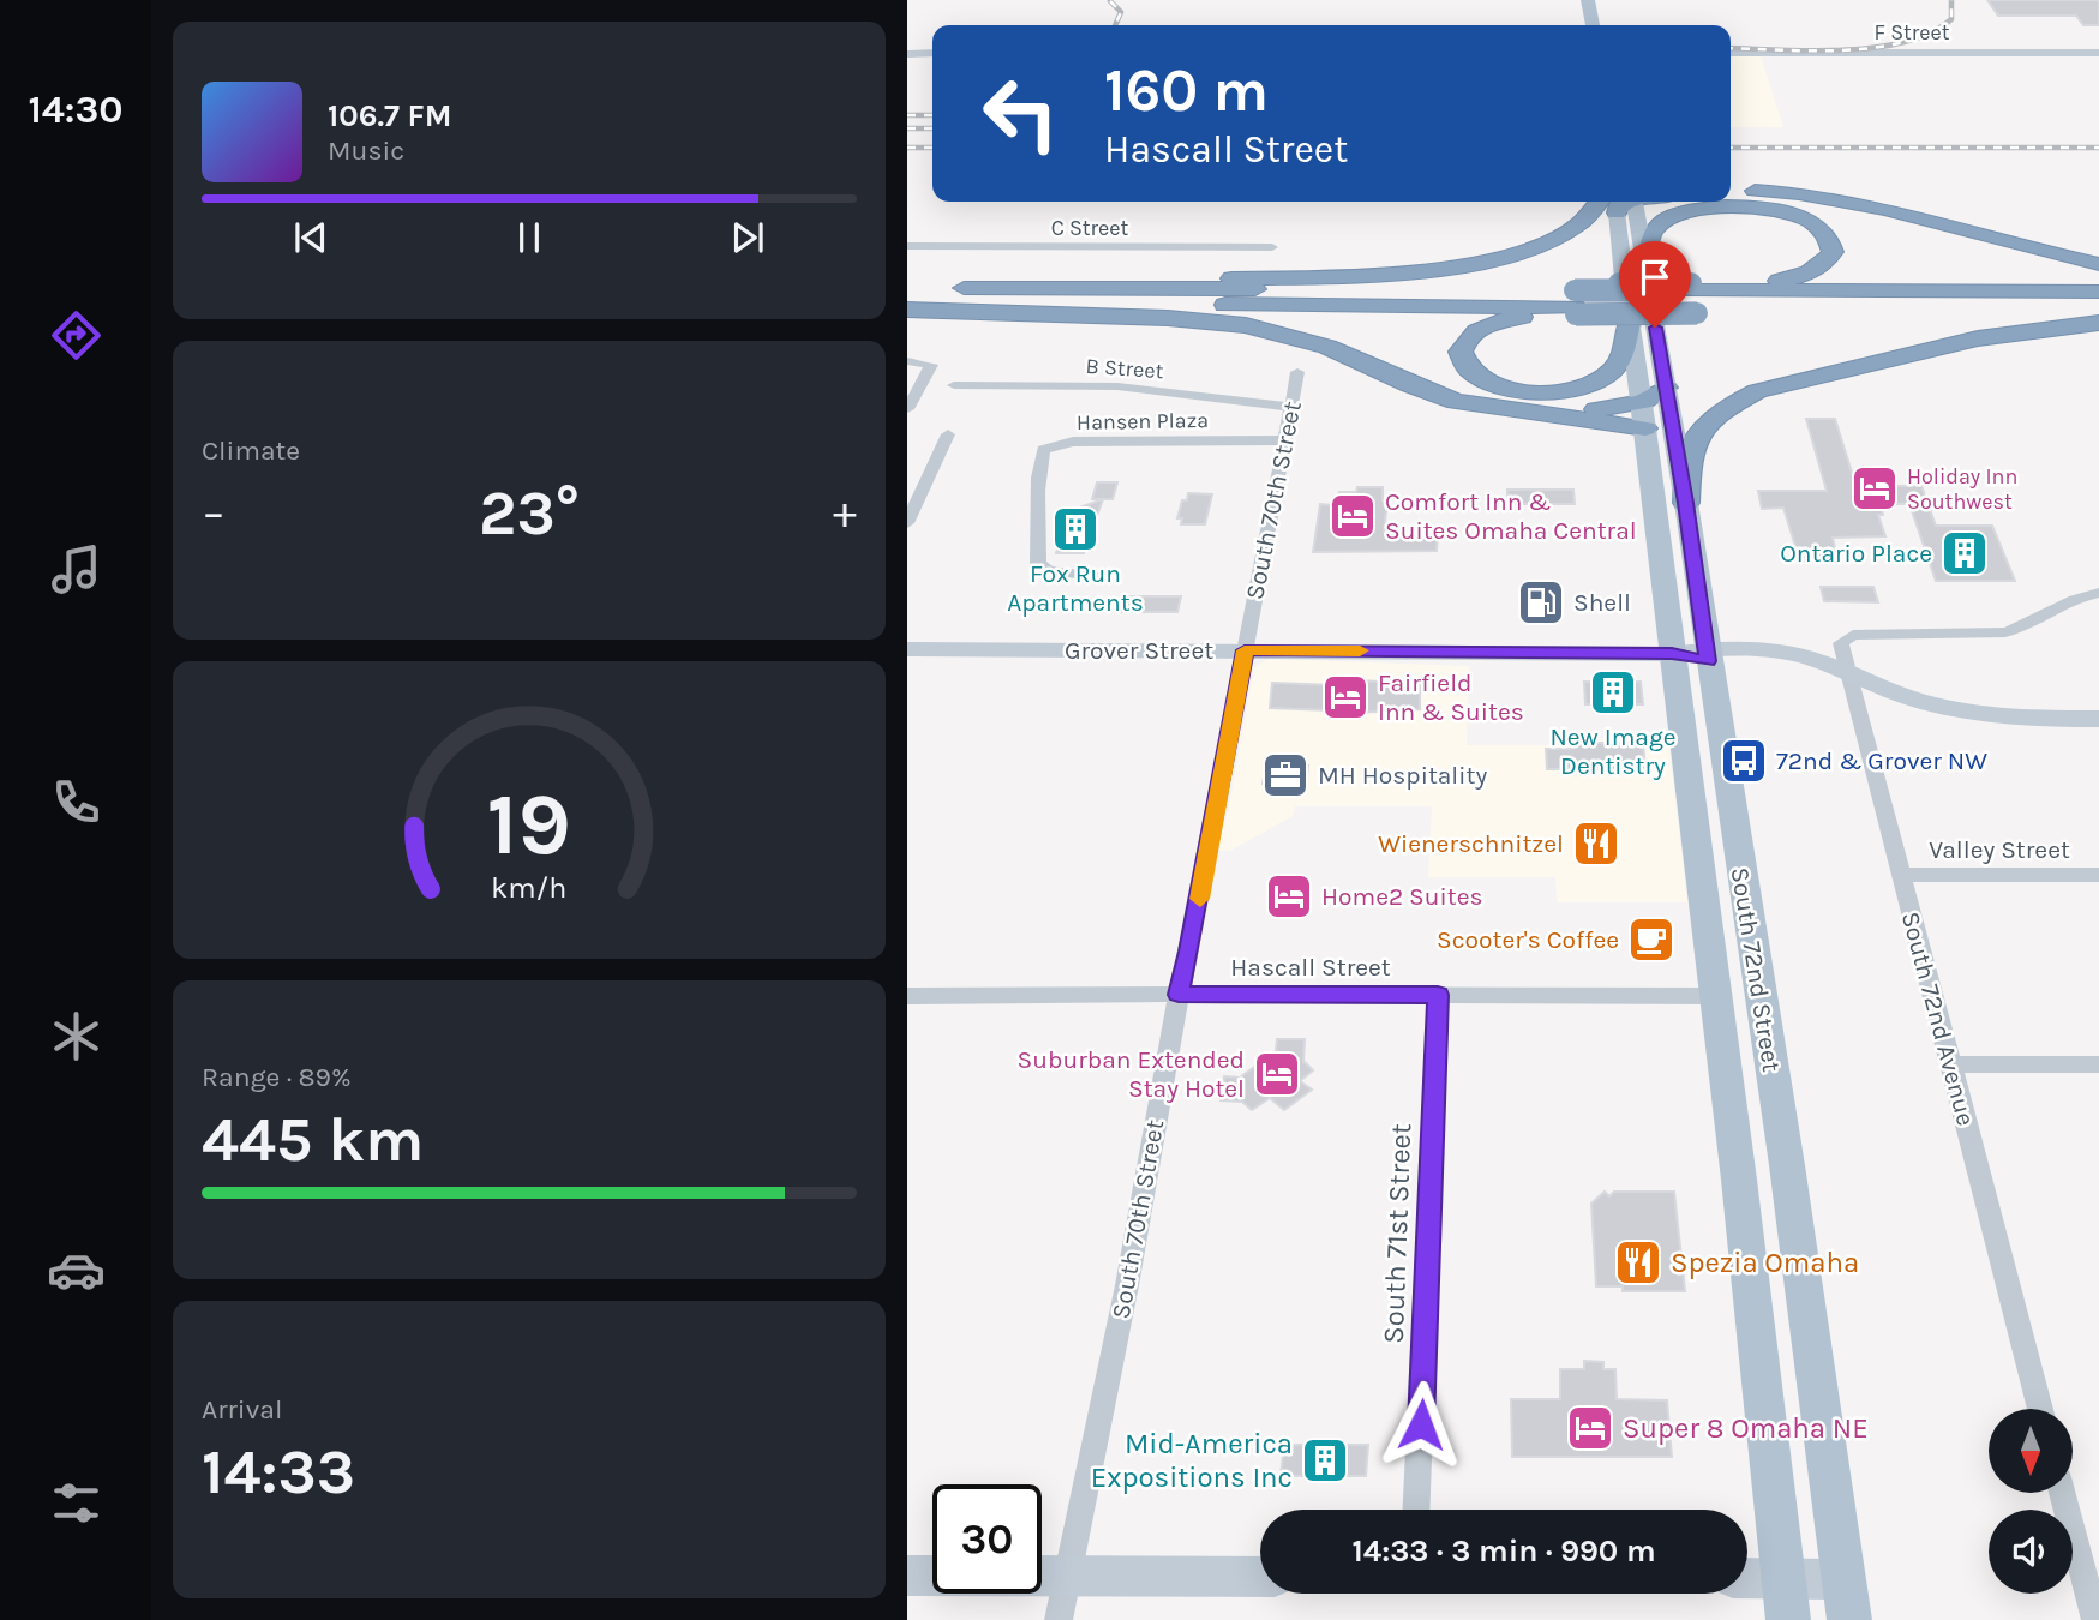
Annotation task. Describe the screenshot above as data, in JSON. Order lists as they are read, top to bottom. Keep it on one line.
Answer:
{"streets":{"main road":["South 72nd Street"],"street":["F Street","C Street","B Street","Hansen Plaza","South 70th Street","Grover Street","Valley Street","Hascall Street","South 72nd Avenue","South 71st Street"]},"crossings":[["B Street","South 70th Street"],["Hansen Plaza","South 70th Street"],["South 70th Street","Grover Street"],["South 70th Street","Hascall Street"],["Grover Street","South 72nd Street"],["Grover Street","South 72nd Avenue"],["Valley Street","South 72nd Avenue"],["Hascall Street","South 72nd Street"],["Hascall Street","South 71st Street"]],"places":{"hotel":["Holiday Inn Southwest","Comfort Inn & Suites Omaha Central","Fairfield Inn & Suites","Home2 Suites","Suburban Extended Stay Hotel","Super 8 Omaha NE"],"building":["Fox Run Apartments","Ontario Place","New Image Dentistry","Mid-America Expositions Inc"],"fuel station":["Shell"],"bus stop":["72nd & Grover NW"],"office":["MH Hospitality"],"restaurant":["Wienerschnitzel","Spezia Omaha"],"cafe":["Scooter's Coffee"]},"north":"bottom","page":{"tabs":"14:30","turn":["160 m","Hascall Street"],"song":["106.7 FM","Music"],"tile":["Climate",["Range · 89%","445 km"],["Arrival","14:33"]],"heat":["−","23°","+"],"limit":"30","trip":"14:33 · 3 min · 990 m","gauge":["19","km/h"]}}
